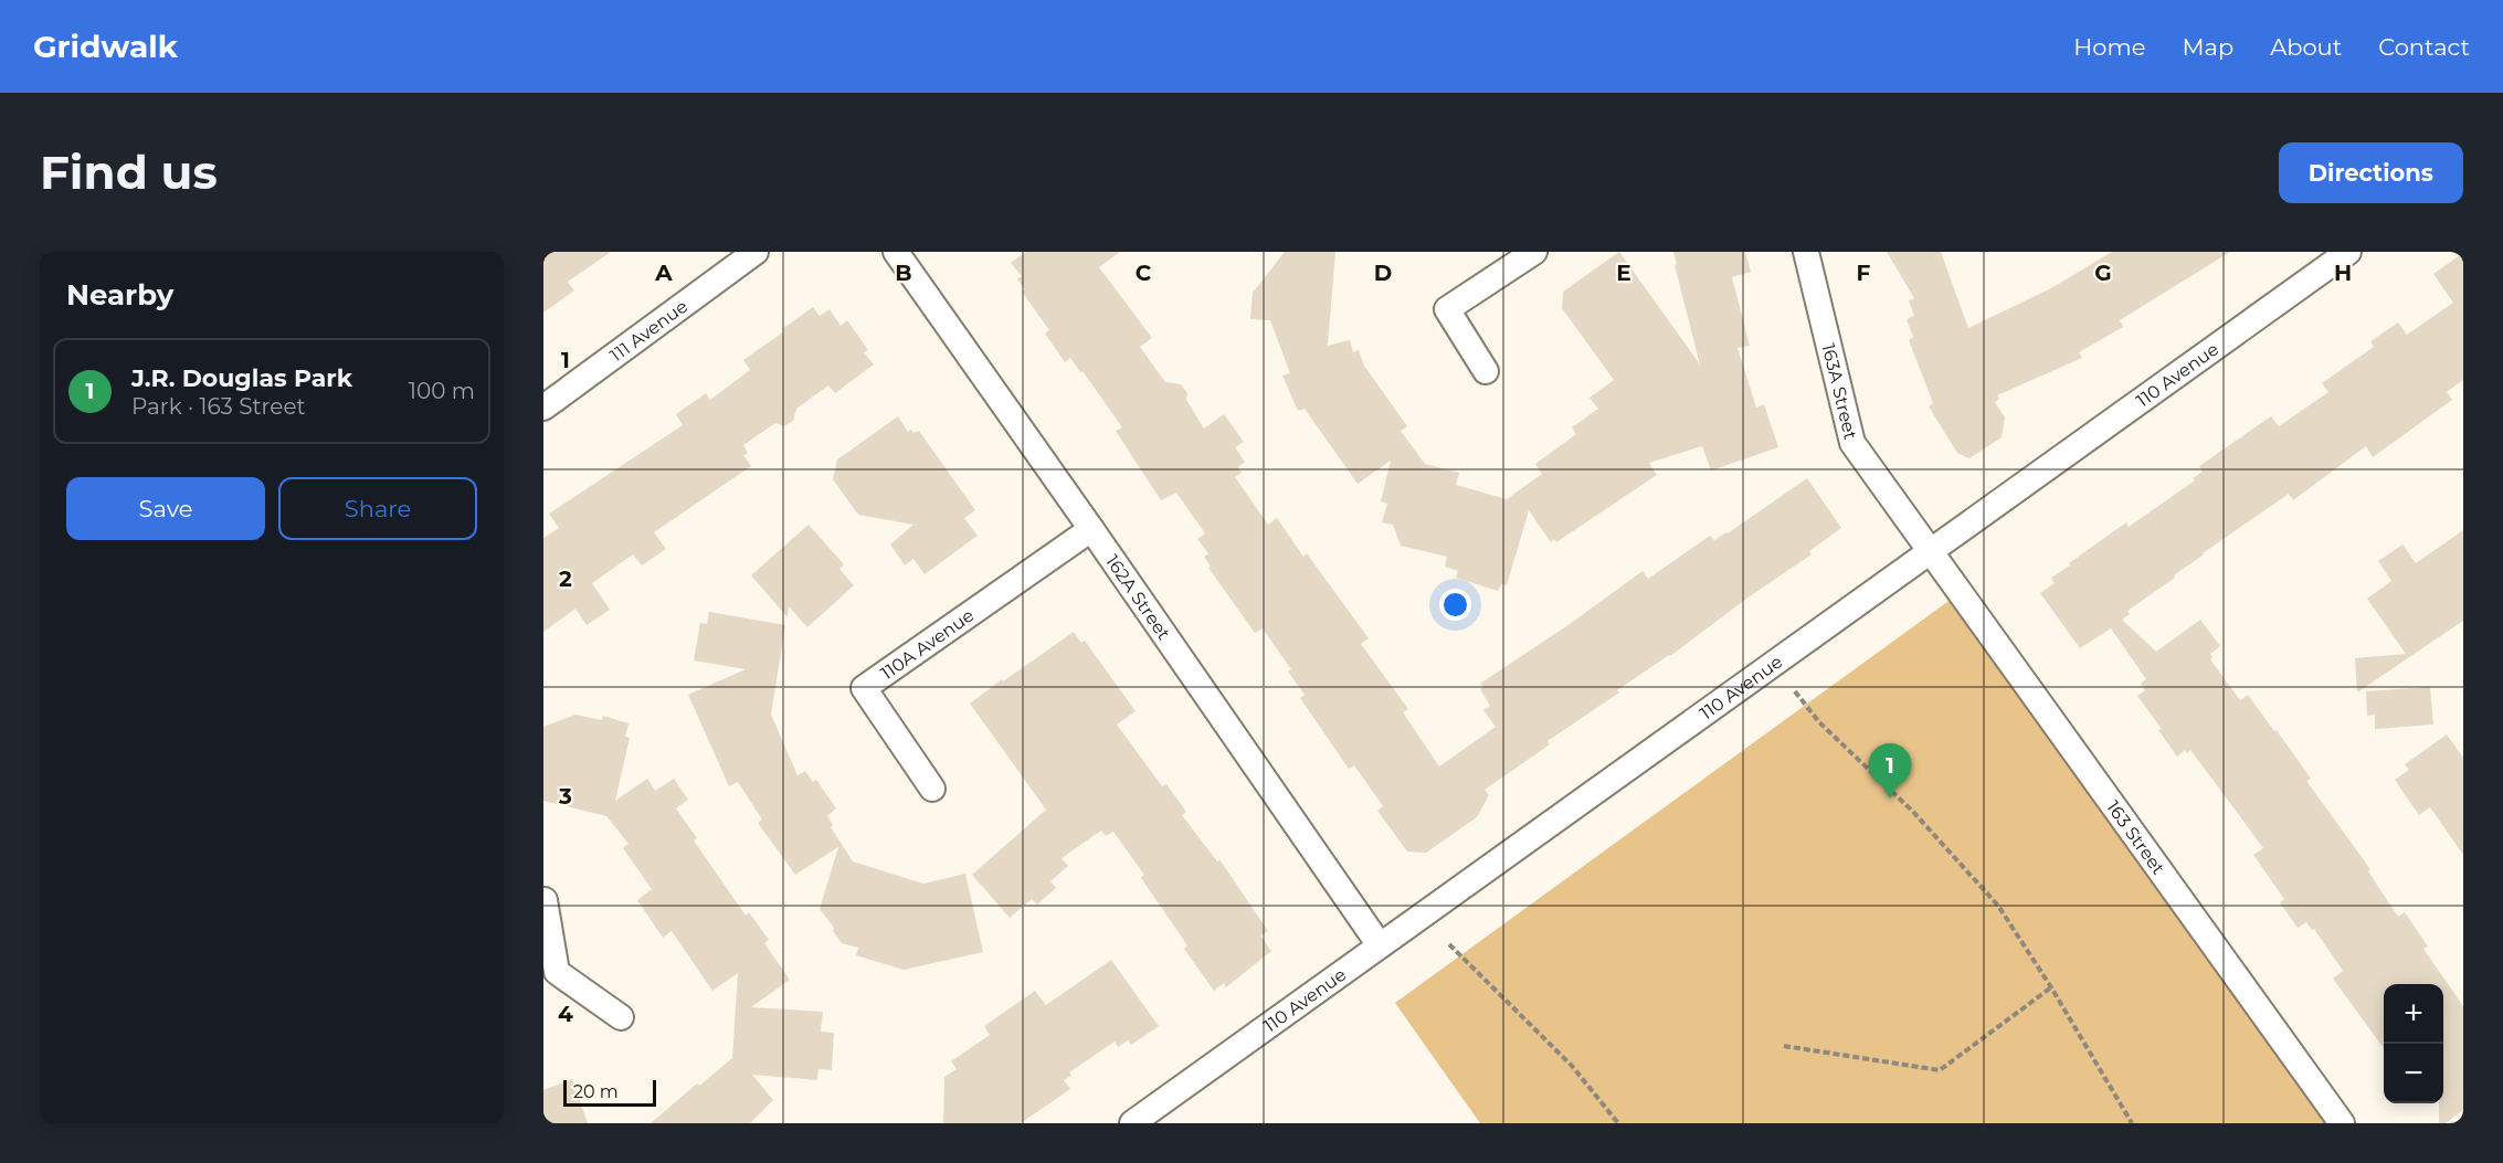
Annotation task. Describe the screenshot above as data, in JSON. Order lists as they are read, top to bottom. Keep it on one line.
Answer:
{"streets":{"street":["111 Avenue","110 Avenue","163A Street","162A Street","110A Avenue","163 Street"]},"crossings":[["110 Avenue","163A Street"],["110 Avenue","162A Street"],["110 Avenue","163 Street"],["163A Street","163 Street"],["162A Street","110A Avenue"]],"scale_bar":"20 m","page":{"header":"Gridwalk","nav":["Home","Map","About","Contact"],"buttons":["Directions",["Save","Share"]],"title":"Find us","heading":"Nearby","list":[{"mark":"1","name":"J.R. Douglas Park","note":"Park · 163 Street","value":"100 m"}],"pins":"1","map_buttons":["+","−"],"scale":"20 m"},"grid":{"columns":["A","B","C","D","E","F","G","H"],"rows":["1","2","3","4"]}}
